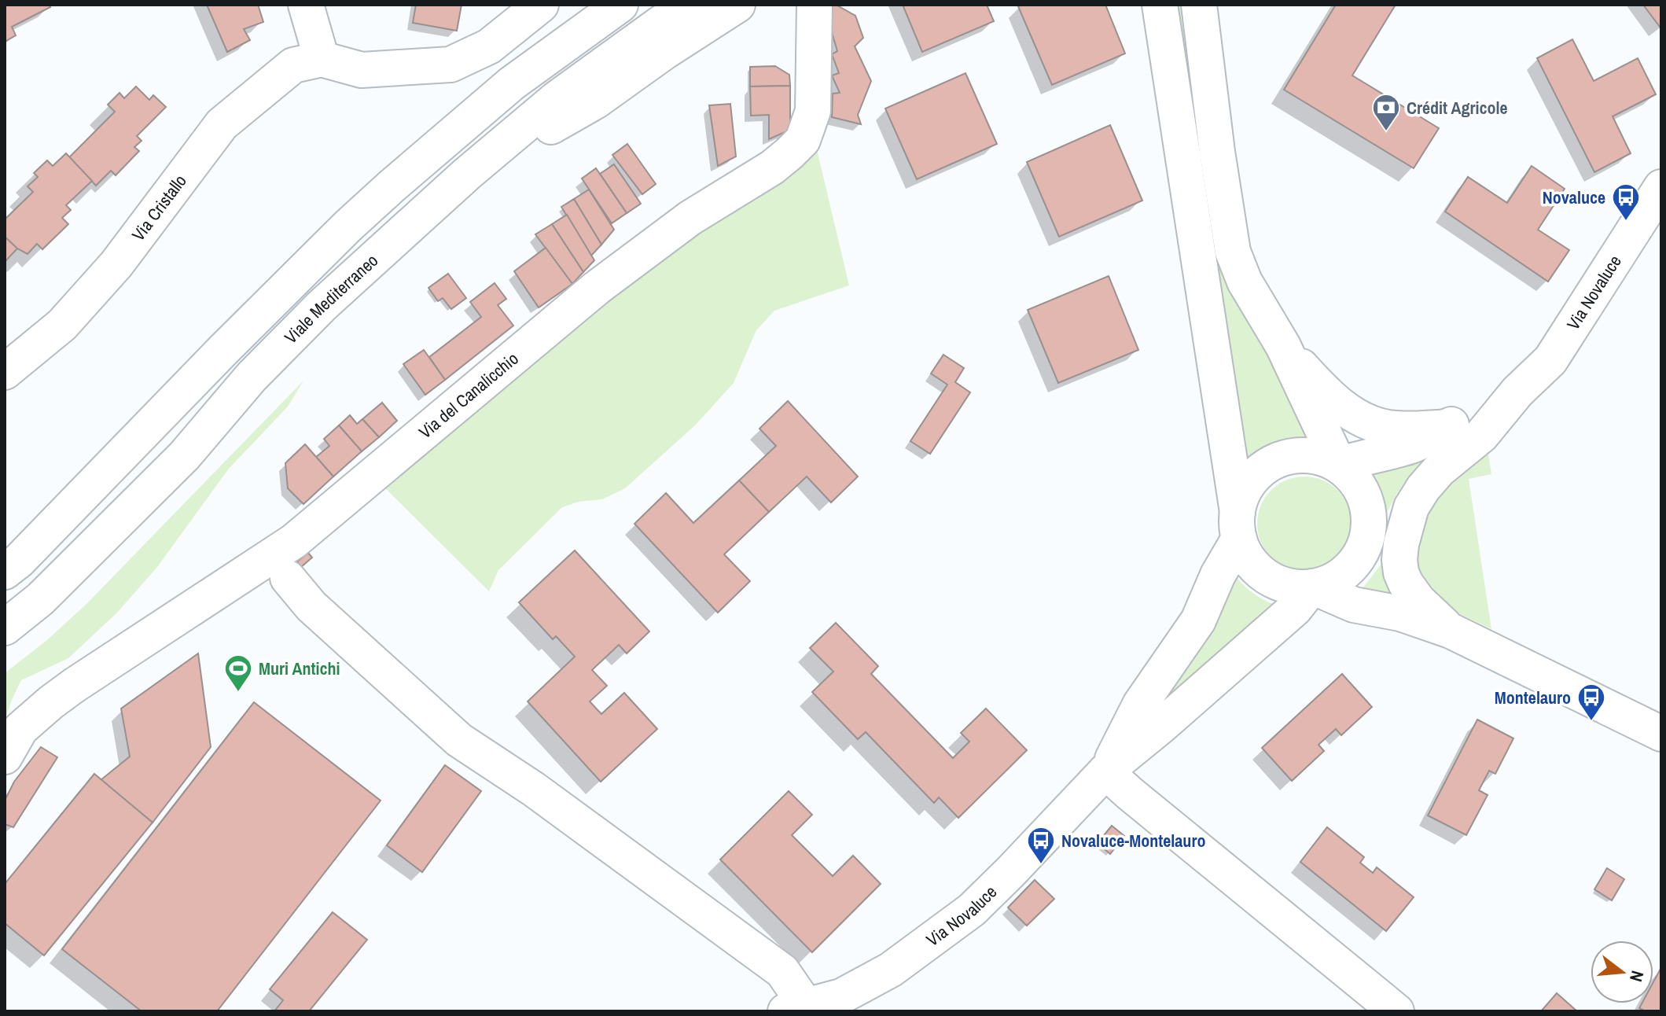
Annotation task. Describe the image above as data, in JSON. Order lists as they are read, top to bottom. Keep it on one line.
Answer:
{"streets":{"main road":["Via Cristallo","Via Novaluce","Viale Mediterraneo","Via del Canalicchio"]},"places":{"bank":["Crédit Agricole"],"bus stop":["Novaluce","Montelauro","Novaluce-Montelauro"],"sports":["Muri Antichi"]},"north":"right"}
